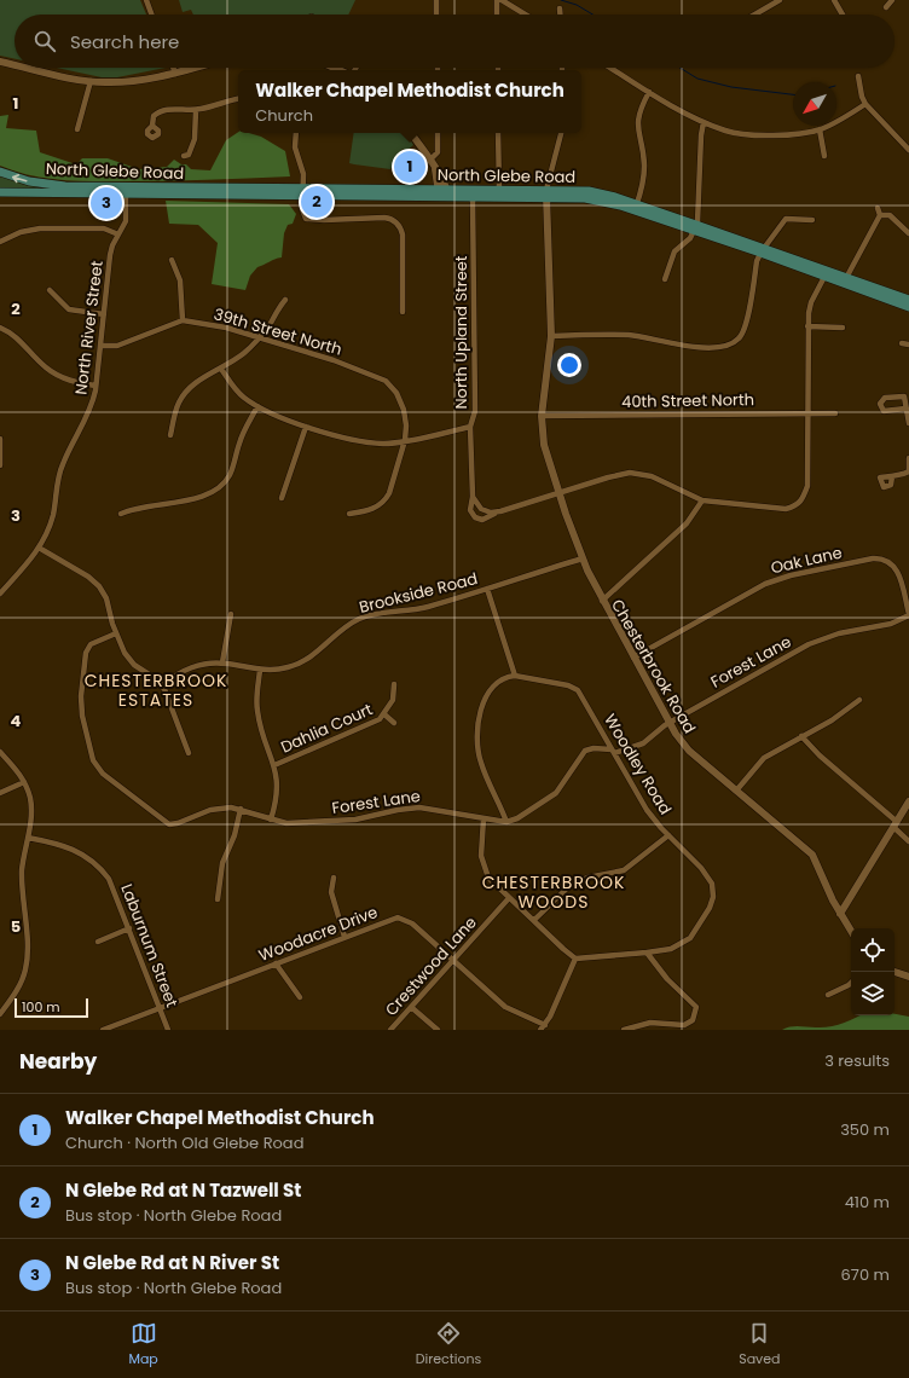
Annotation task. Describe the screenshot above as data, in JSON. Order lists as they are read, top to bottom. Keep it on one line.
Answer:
{"streets":{"main road":["North Glebe Road"],"street":["North River Street","39th Street North","North Upland Street","40th Street North","Oak Lane","Brookside Road","Forest Lane","Chesterbrook Road","Dahlia Court","Woodley Road","Woodacre Drive","Laburnum Street","Crestwood Lane"]},"crossings":[["North Glebe Road","North River Street"],["North Glebe Road","North Upland Street"],["North Glebe Road","Chesterbrook Road"],["North Upland Street","Chesterbrook Road"],["40th Street North","Chesterbrook Road"],["Oak Lane","Forest Lane"],["Oak Lane","Chesterbrook Road"],["Brookside Road","Chesterbrook Road"],["Forest Lane","Chesterbrook Road"],["Forest Lane","Woodley Road"],["Woodacre Drive","Laburnum Street"],["Woodacre Drive","Crestwood Lane"]],"districts":["CHESTERBROOK ESTATES","CHESTERBROOK WOODS"],"scale_bar":"100 m","north":"bottom left","page":{"search":"Search here","popup":["Walker Chapel Methodist Church","Church"],"pins":["1","2","3"],"scale":"100 m","heading":["Nearby","3 results"],"list":[{"mark":"1","name":"Walker Chapel Methodist Church","note":"Church · North Old Glebe Road","value":"350 m"},{"mark":"2","name":"N Glebe Rd at N Tazwell St","note":"Bus stop · North Glebe Road","value":"410 m"},{"mark":"3","name":"N Glebe Rd at N River St","note":"Bus stop · North Glebe Road","value":"670 m"}],"nav":["Map","Directions","Saved"]},"grid":{"rows":["1","2","3","4","5"]}}
